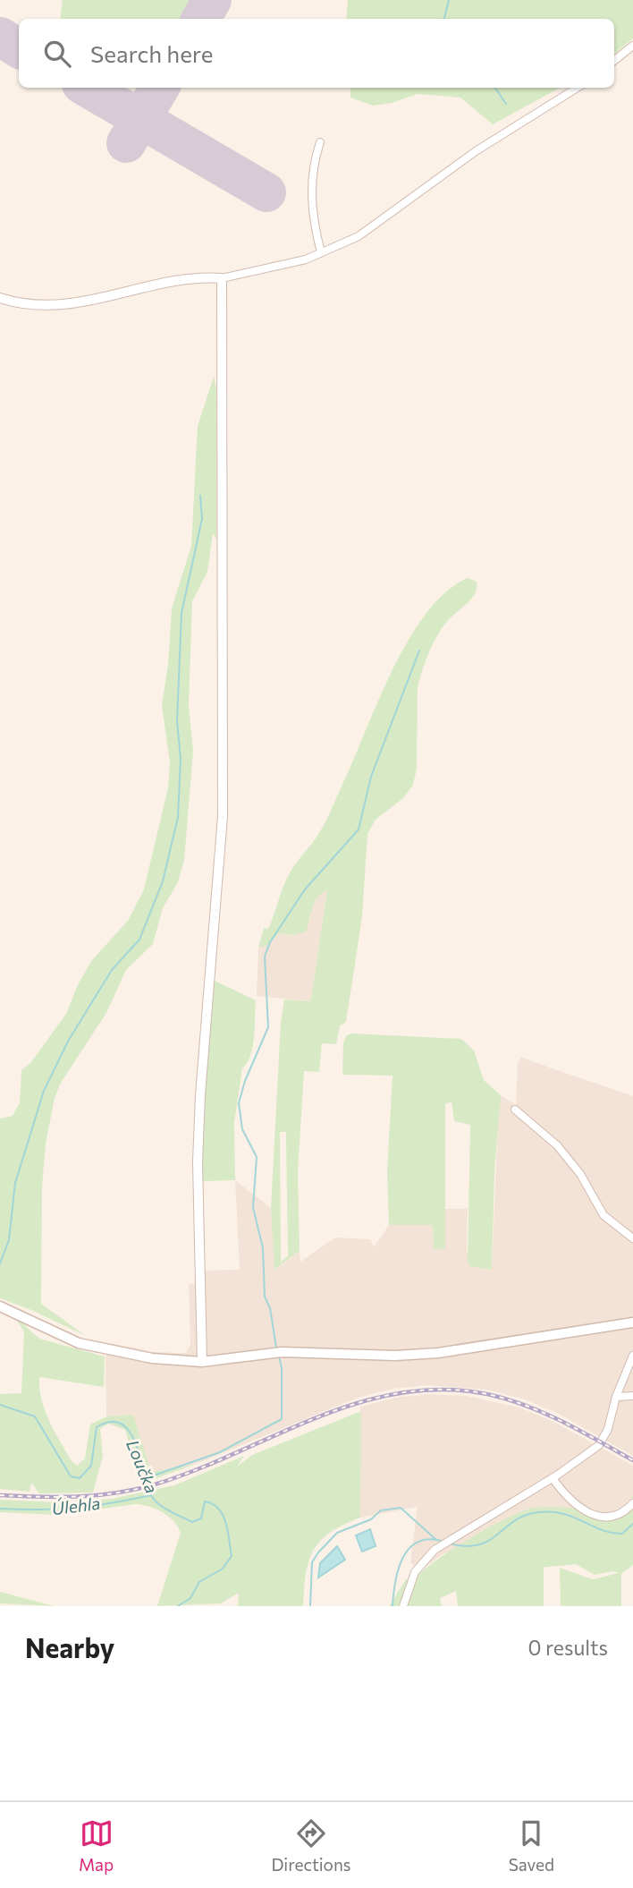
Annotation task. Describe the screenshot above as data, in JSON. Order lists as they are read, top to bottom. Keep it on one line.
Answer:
{"water":["Loučka","Úlehla"],"page":{"search":"Search here","heading":["Nearby","0 results"],"nav":["Map","Directions","Saved"]}}
